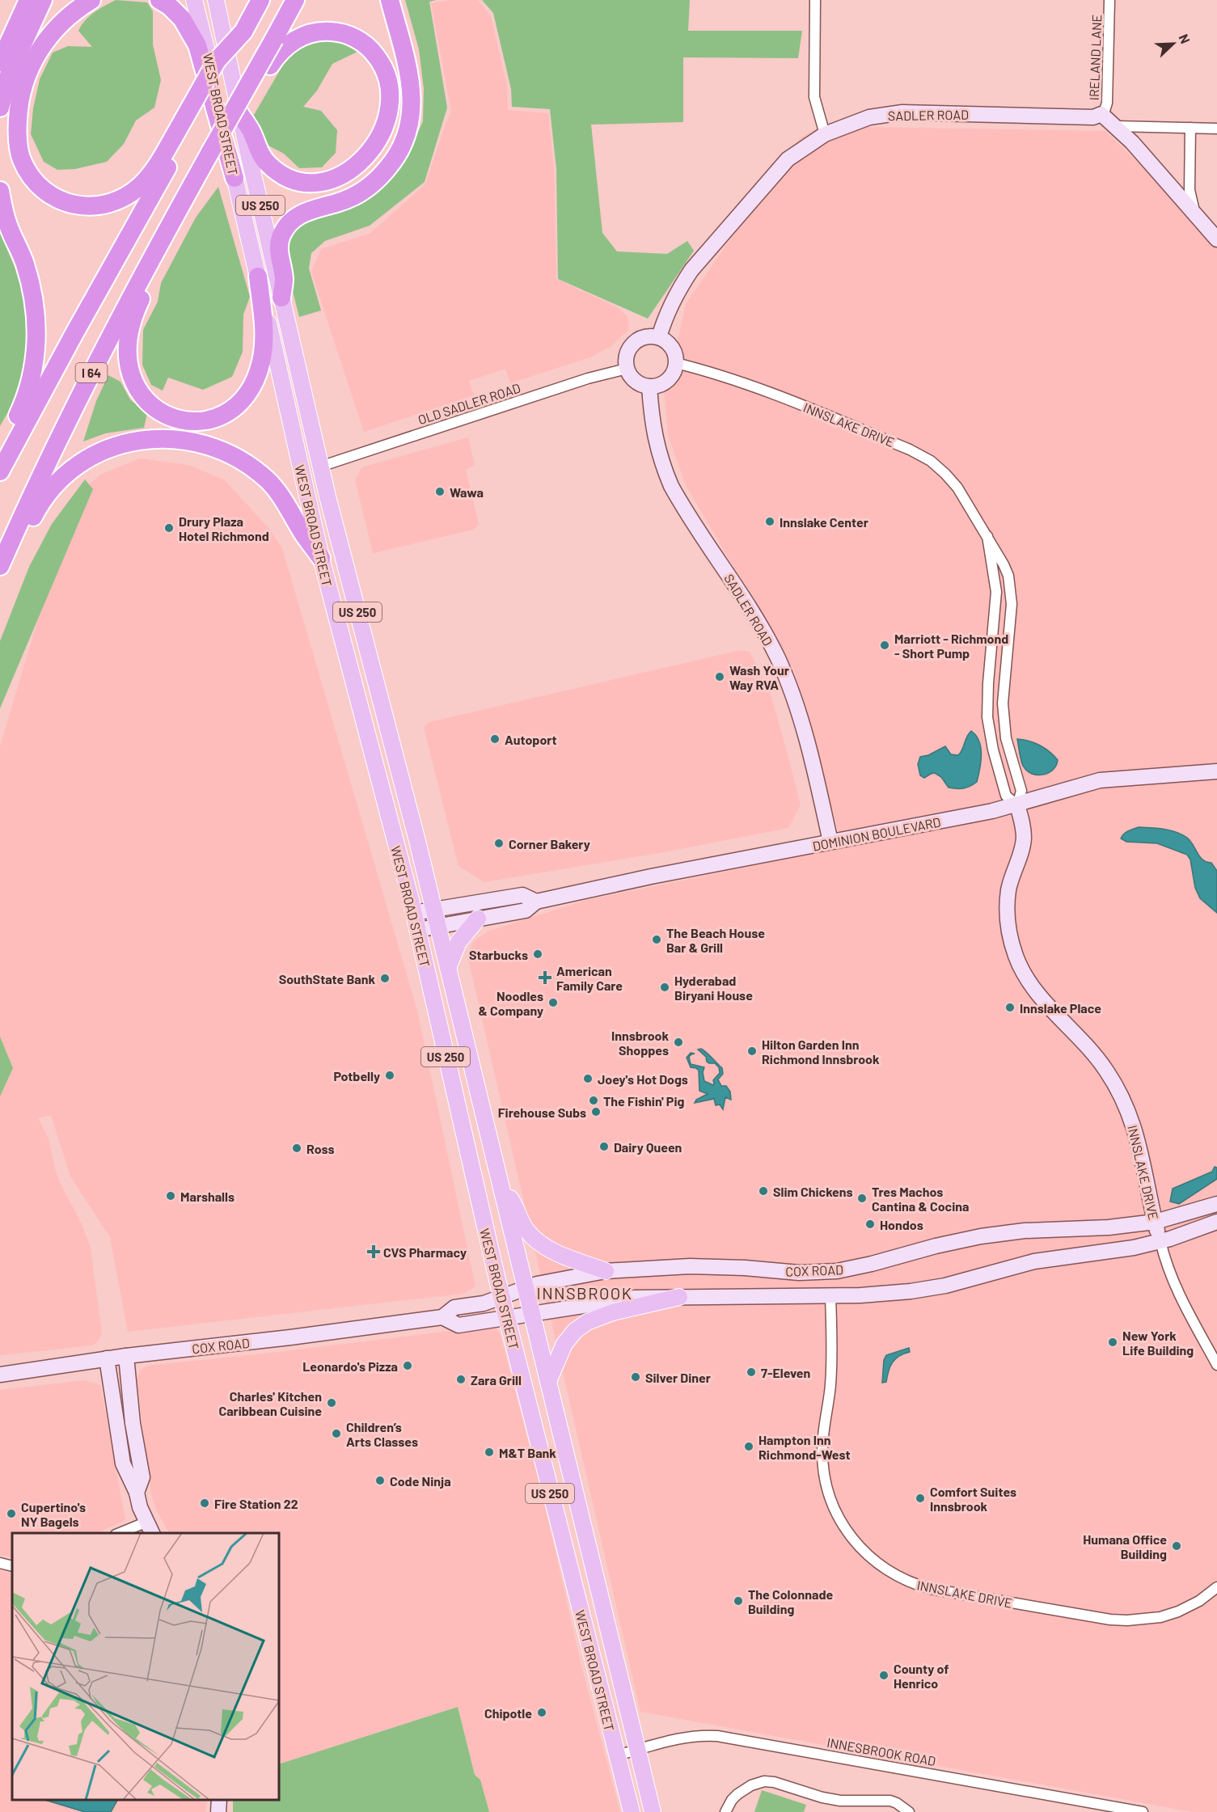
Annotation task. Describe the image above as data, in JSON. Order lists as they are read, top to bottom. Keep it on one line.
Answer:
{"streets":{"highway":["I 64"],"main road":["WEST BROAD STREET","US 250"],"street":["IRELAND LANE","SADLER ROAD","OLD SADLER ROAD","INNSLAKE DRIVE","DOMINION BOULEVARD","COX ROAD","INNESBROOK ROAD"]},"crossings":[["IRELAND LANE","SADLER ROAD"],["WEST BROAD STREET","OLD SADLER ROAD"],["WEST BROAD STREET","DOMINION BOULEVARD"],["WEST BROAD STREET","COX ROAD"],["WEST BROAD STREET","INNESBROOK ROAD"],["SADLER ROAD","OLD SADLER ROAD"],["SADLER ROAD","INNSLAKE DRIVE"],["SADLER ROAD","DOMINION BOULEVARD"],["OLD SADLER ROAD","INNSLAKE DRIVE"],["INNSLAKE DRIVE","DOMINION BOULEVARD"],["INNSLAKE DRIVE","COX ROAD"]],"districts":["INNSBROOK"],"places":{"other":["Wawa","Innslake Center","Drury Plaza Hotel Richmond","Marriott - Richmond - Short Pump","Wash Your Way RVA","Autoport","Corner Bakery","The Beach House Bar & Grill","Starbucks","SouthState Bank","Hyderabad Biryani House","Noodles & Company","Innslake Place","Innsbrook Shoppes","Hilton Garden Inn Richmond Innsbrook","Potbelly","Joey's Hot Dogs","The Fishin' Pig","Firehouse Subs","Dairy Queen","Ross","Slim Chickens","Marshalls","Tres Machos Cantina & Cocina","Hondos","New York Life Building","Leonardo's Pizza","7-Eleven","Silver Diner","Zara Grill","Charles' Kitchen Caribbean Cuisine","Children’s Arts Classes","Hampton Inn Richmond-West","M&T Bank","Code Ninja","Comfort Suites Innsbrook","Fire Station 22","Cupertino's NY Bagels","Humana Office Building","The Colonnade Building","County of Henrico","Chipotle"],"health":["American Family Care","CVS Pharmacy"]},"north":"top right"}
